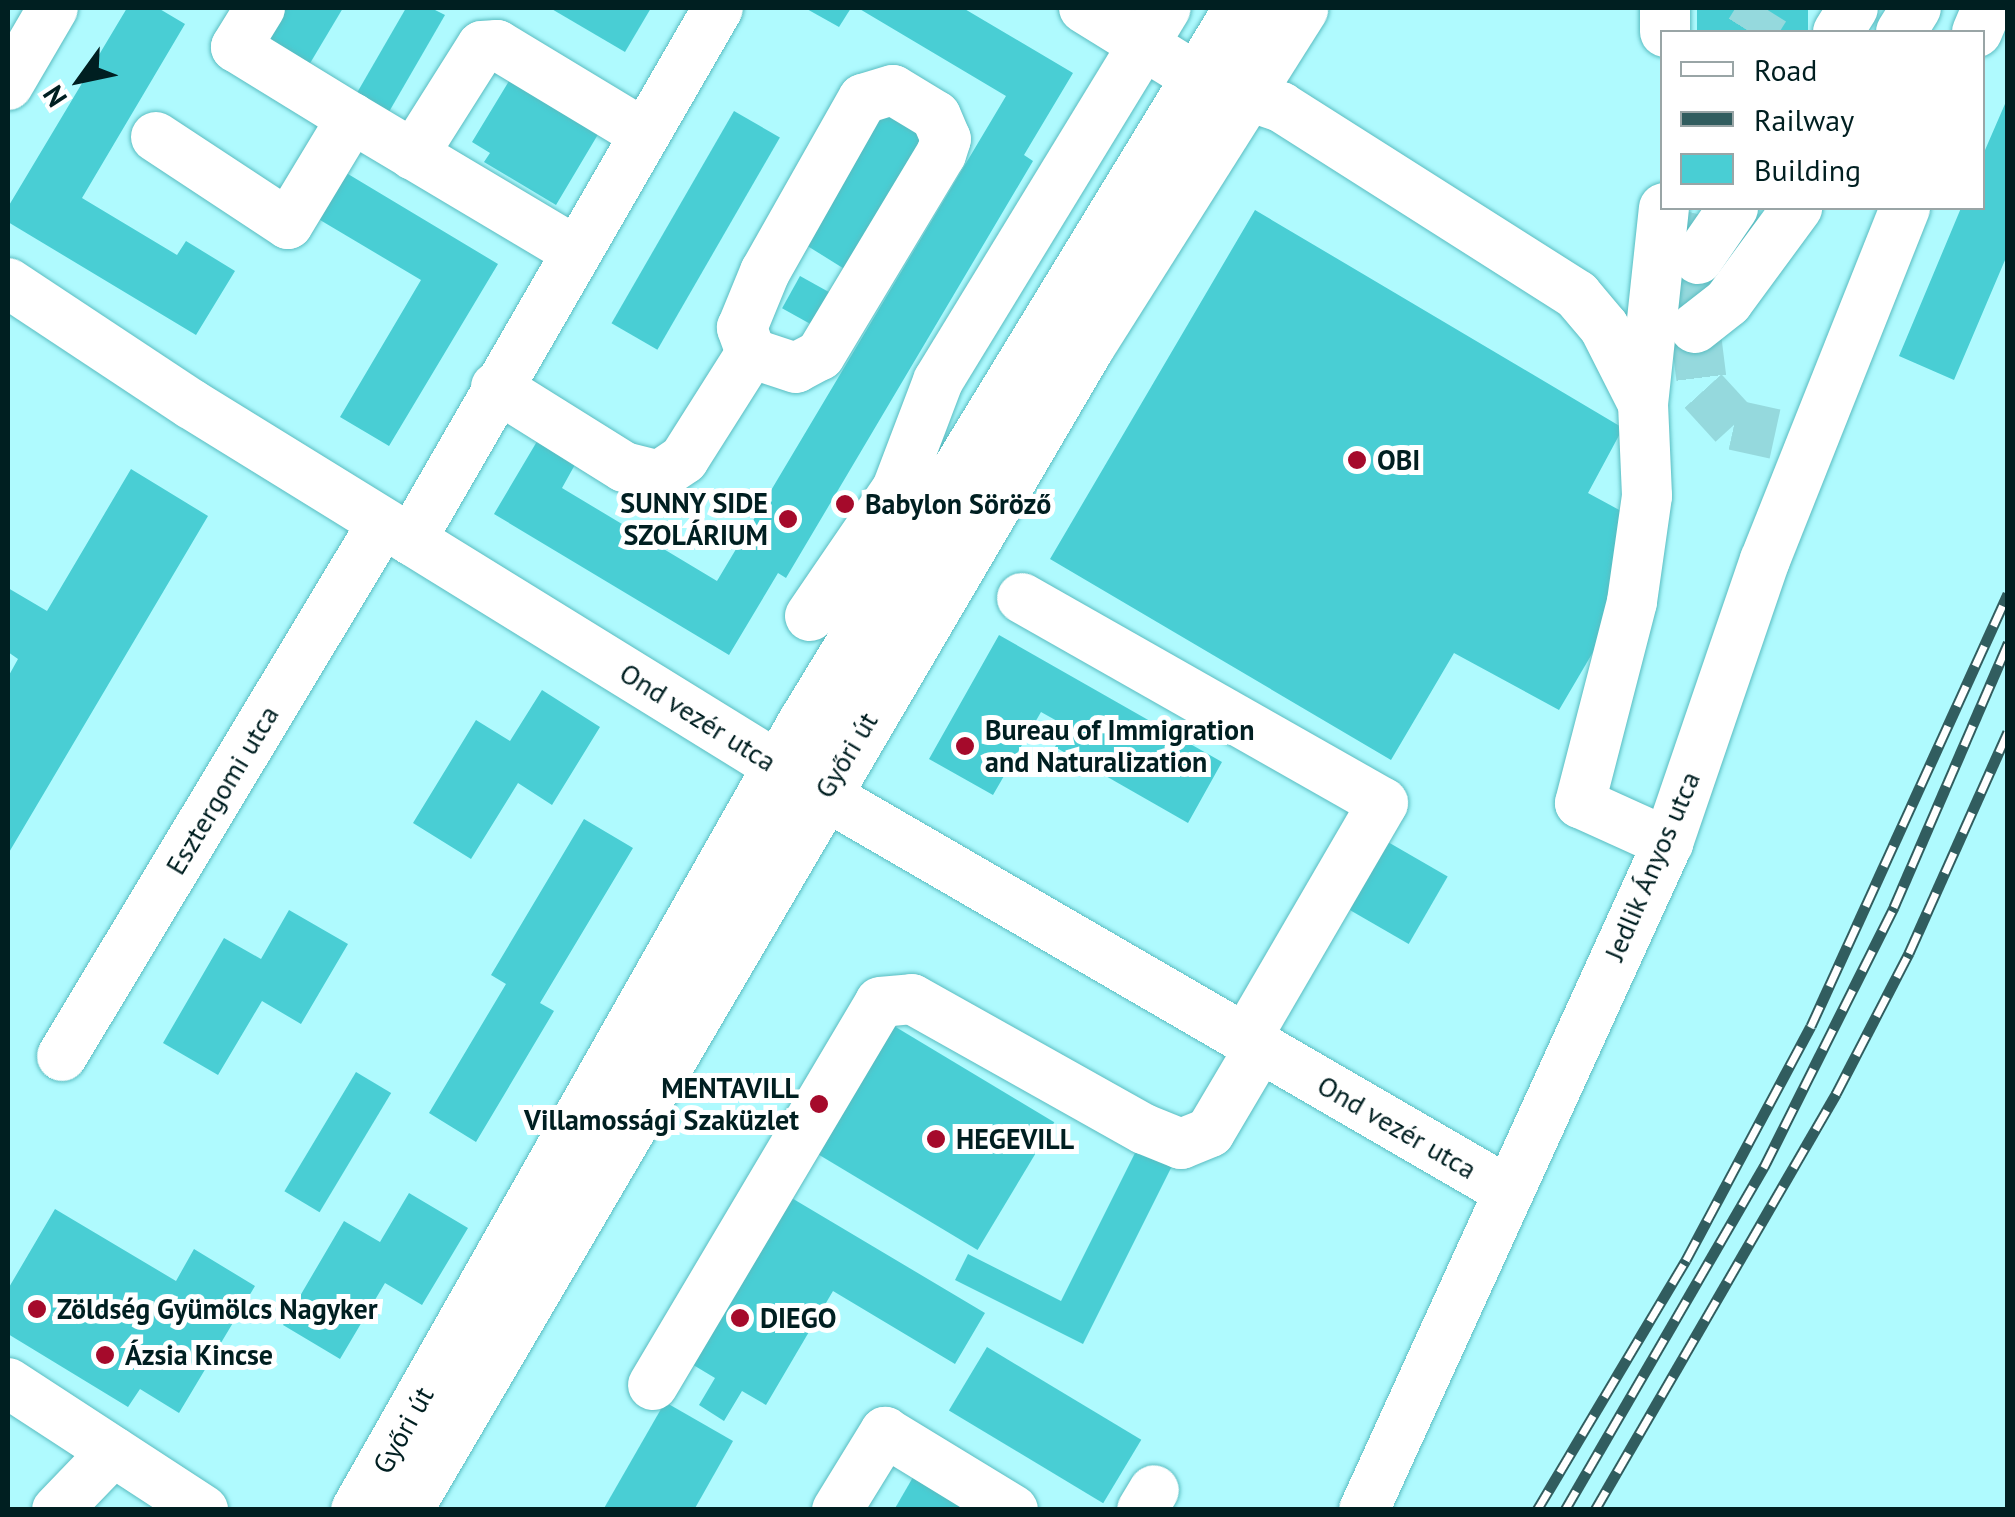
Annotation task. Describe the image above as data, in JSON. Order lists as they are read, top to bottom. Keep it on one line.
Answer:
{"streets":{"main road":["Győri út"],"street":["Ond vezér utca","Esztergomi utca","Jedlik Ányos utca"]},"crossings":[["Ond vezér utca","Győri út"],["Ond vezér utca","Esztergomi utca"],["Ond vezér utca","Jedlik Ányos utca"]],"places":["OBI","Babylon Söröző","SUNNY SIDE SZOLÁRIUM","Bureau of Immigration and Naturalization","MENTAVILL Villamossági Szaküzlet","HEGEVILL","Zöldség Gyümölcs Nagyker","DIEGO","Ázsia Kincse"],"legend":["Road","Railway","Building"],"north":"bottom left"}
